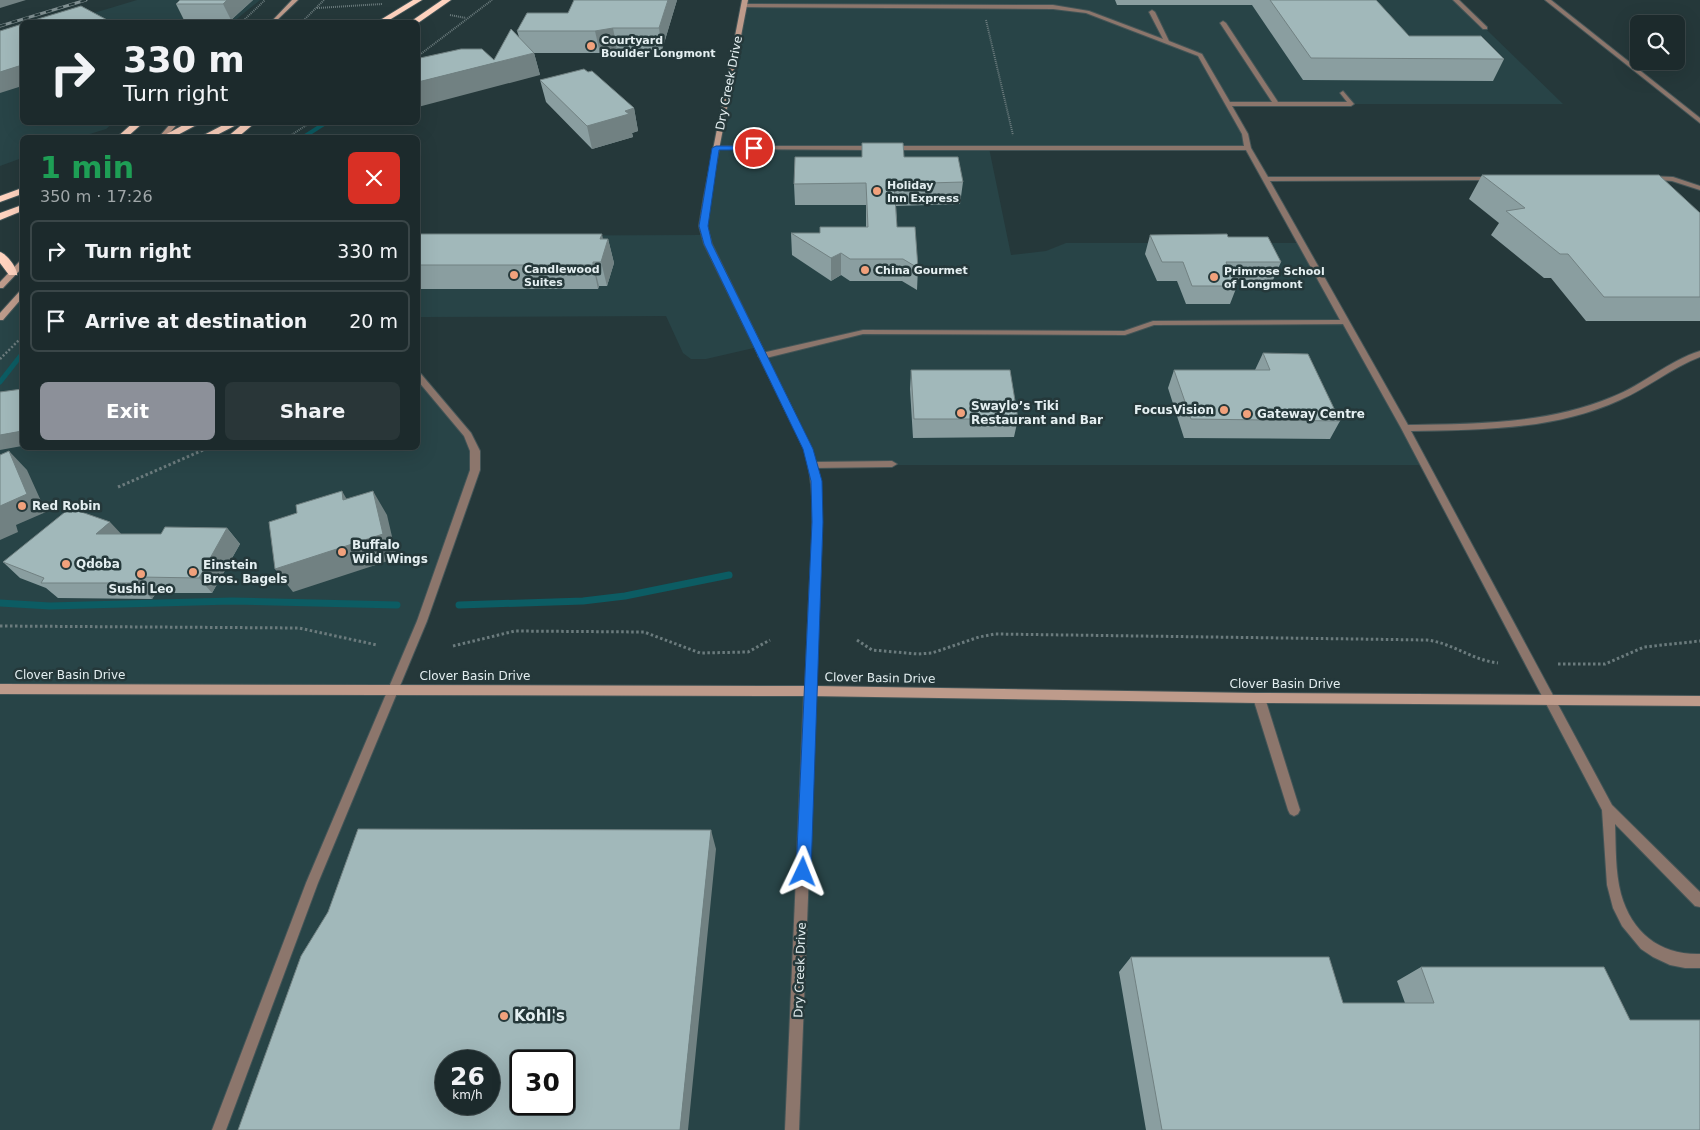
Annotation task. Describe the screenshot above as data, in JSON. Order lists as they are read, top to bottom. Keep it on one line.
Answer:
{"streets":{"street":["Dry Creek Drive","Clover Basin Drive"]},"crossings":[["Dry Creek Drive","Clover Basin Drive"]],"places":["Courtyard Boulder Longmont","Holiday Inn Express","China Gourmet","Candlewood Suites","Primrose School of Longmont","FocusVision","Swaylo’s Tiki Restaurant and Bar","Gateway Centre","Red Robin","Buffalo Wild Wings","Qdoba","Einstein Bros. Bagels","Sushi Leo","Kohl's"],"page":{"turn":["330 m","Turn right"],"heading":["1 min","350 m · 17:26"],"list":[{"name":"Turn right","value":"330 m"},{"name":"Arrive at destination","value":"20 m"}],"buttons":["Exit","Share"],"speed":"26 km/h","limit":"30"}}
